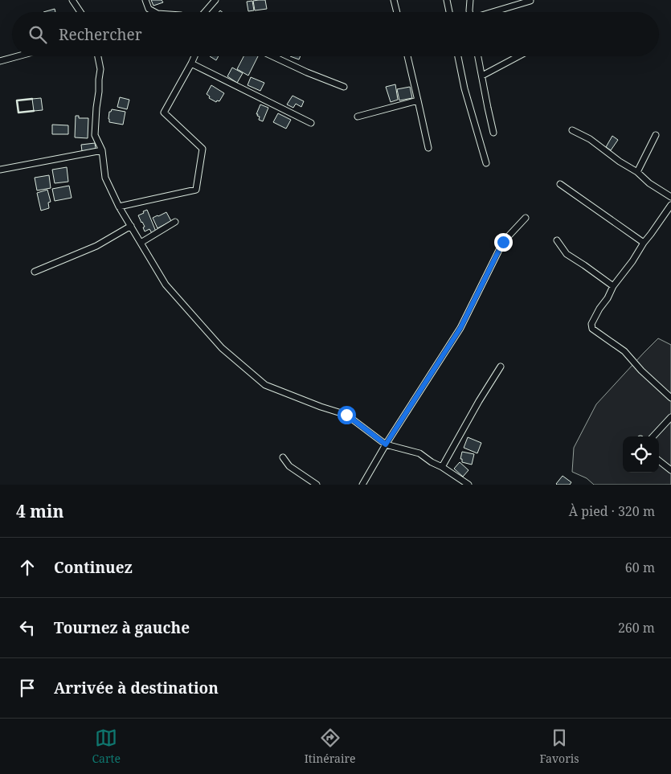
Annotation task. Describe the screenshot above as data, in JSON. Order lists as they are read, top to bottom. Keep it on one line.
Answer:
{"page":{"search":"Rechercher","heading":["4 min","À pied · 320 m"],"list":[["Continuez","60 m"],["Tournez à gauche","260 m"],"Arrivée à destination"],"nav":["Carte","Itinéraire","Favoris"]}}
